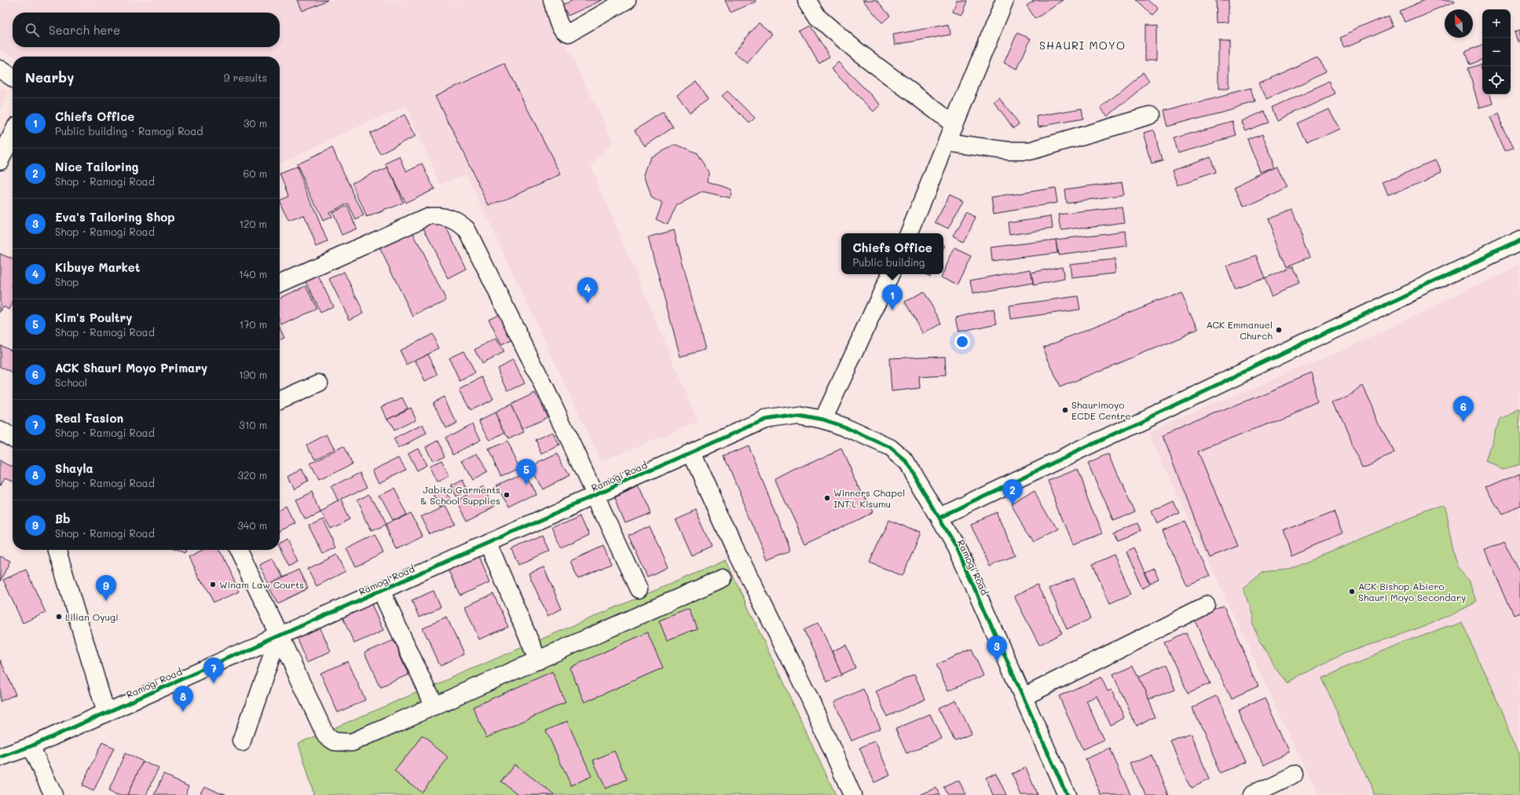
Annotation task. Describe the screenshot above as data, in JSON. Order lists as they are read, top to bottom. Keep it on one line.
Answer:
{"streets":{"street":["Ramogi Road"]},"districts":["SHAURI MOYO"],"places":["ACK Emmanuel Church","Shaurimoyo ECDE Centre","Jabito Garments & School Supplies","Winners Chapel INT'L Kisumu","Winam Law Courts","ACK Bishop Abiero Shauri Moyo Secondary","Lilian Oyugi"],"north":"top left","page":{"map_buttons":["+","−"],"search":"Search here","heading":["Nearby","9 results"],"list":[{"mark":"1","name":"Chiefs Office","note":"Public building · Ramogi Road","value":"30 m"},{"mark":"2","name":"Nice Tailoring","note":"Shop · Ramogi Road","value":"60 m"},{"mark":"3","name":"Eva's Tailoring Shop","note":"Shop · Ramogi Road","value":"120 m"},{"mark":"4","name":"Kibuye Market","note":"Shop","value":"140 m"},{"mark":"5","name":"Kim's Poultry","note":"Shop · Ramogi Road","value":"170 m"},{"mark":"6","name":"ACK Shauri Moyo Primary","note":"School","value":"190 m"},{"mark":"7","name":"Real Fasion","note":"Shop · Ramogi Road","value":"310 m"},{"mark":"8","name":"Shayla","note":"Shop · Ramogi Road","value":"320 m"},{"mark":"9","name":"Bb","note":"Shop · Ramogi Road","value":"340 m"}],"popup":["Chiefs Office","Public building"],"pins":["4","1","6","5","2","9","3","7","8"]}}
